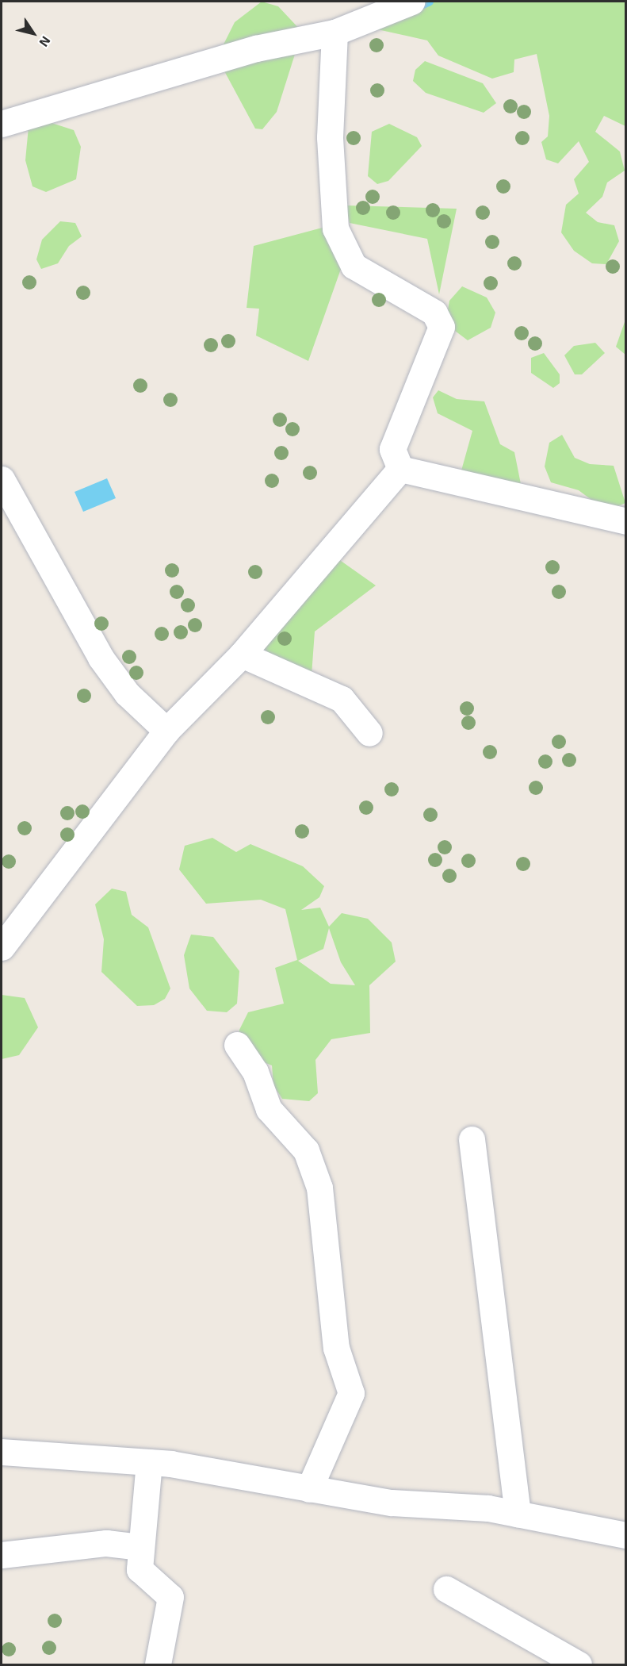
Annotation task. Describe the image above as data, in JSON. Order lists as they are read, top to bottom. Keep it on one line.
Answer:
{"north":"bottom right"}
